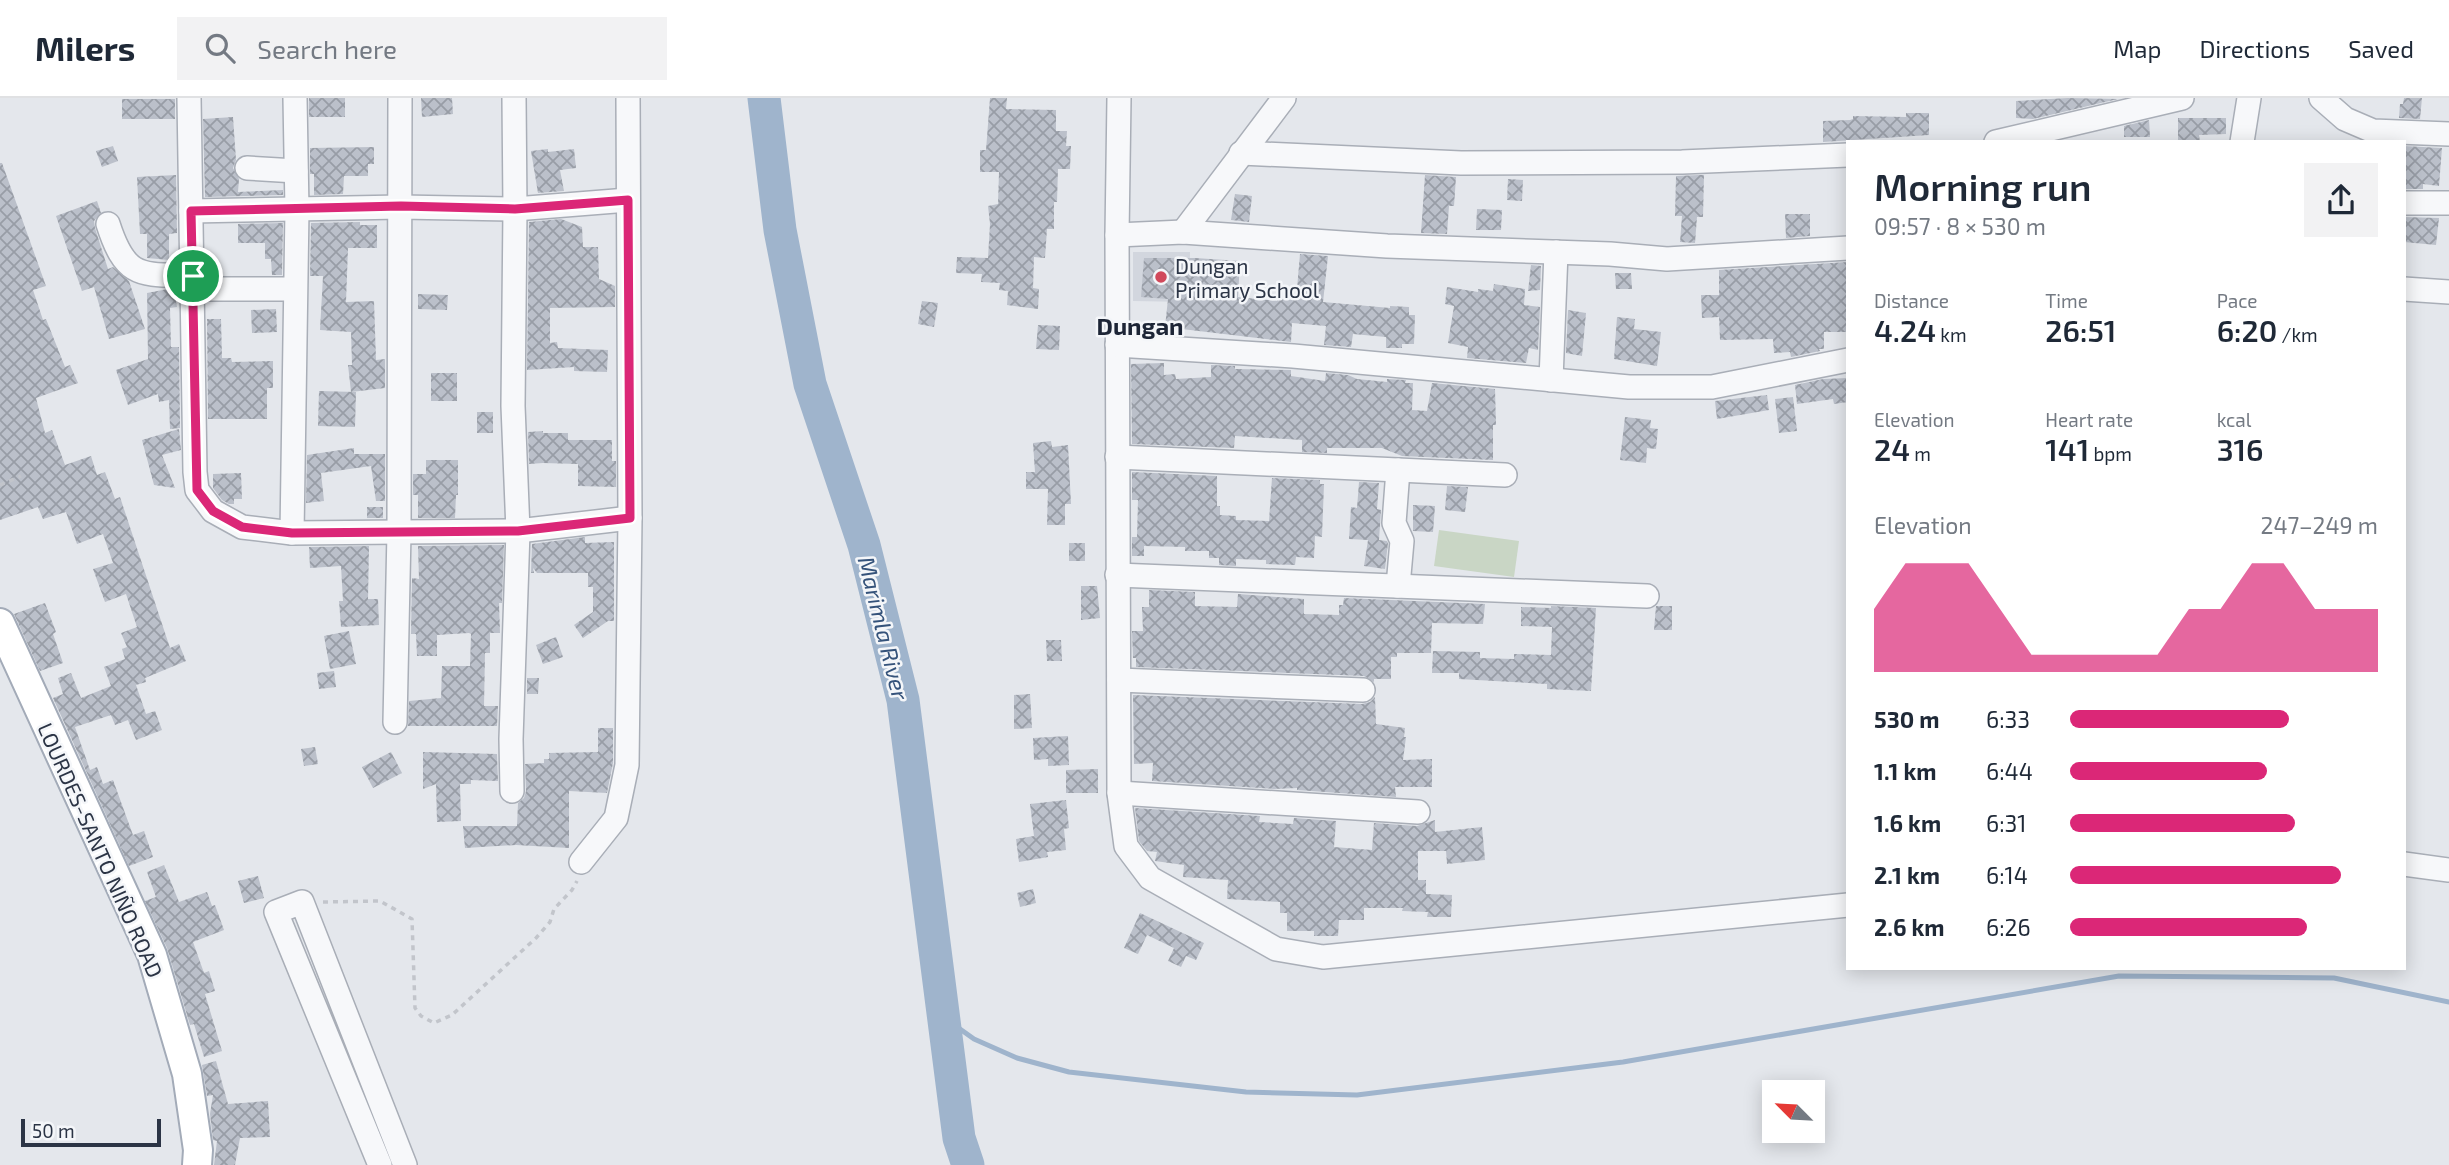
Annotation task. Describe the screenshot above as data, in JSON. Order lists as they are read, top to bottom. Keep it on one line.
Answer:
{"streets":{"main road":["LOURDES-SANTO NIÑO ROAD"]},"districts":["Dungan"],"water":["Marimla River"],"places":["Dungan Primary School"],"scale_bar":"50 m","north":"top left","page":{"header":"Milers","search":"Search here","nav":["Map","Directions","Saved"],"heading":["Morning run","09:57 · 8 × 530 m"],"stats":[["Distance","4.24 km"],["Time","26:51"],["Pace","6:20 /km"],["Elevation","24 m"],["Heart rate","141 bpm"],["kcal","316"]],"chart":["Elevation","247–249 m"],"list":[{"name":"530 m","note":"6:33"},{"name":"1.1 km","note":"6:44"},{"name":"1.6 km","note":"6:31"},{"name":"2.1 km","note":"6:14"},{"name":"2.6 km","note":"6:26"}],"scale":"50 m"}}
